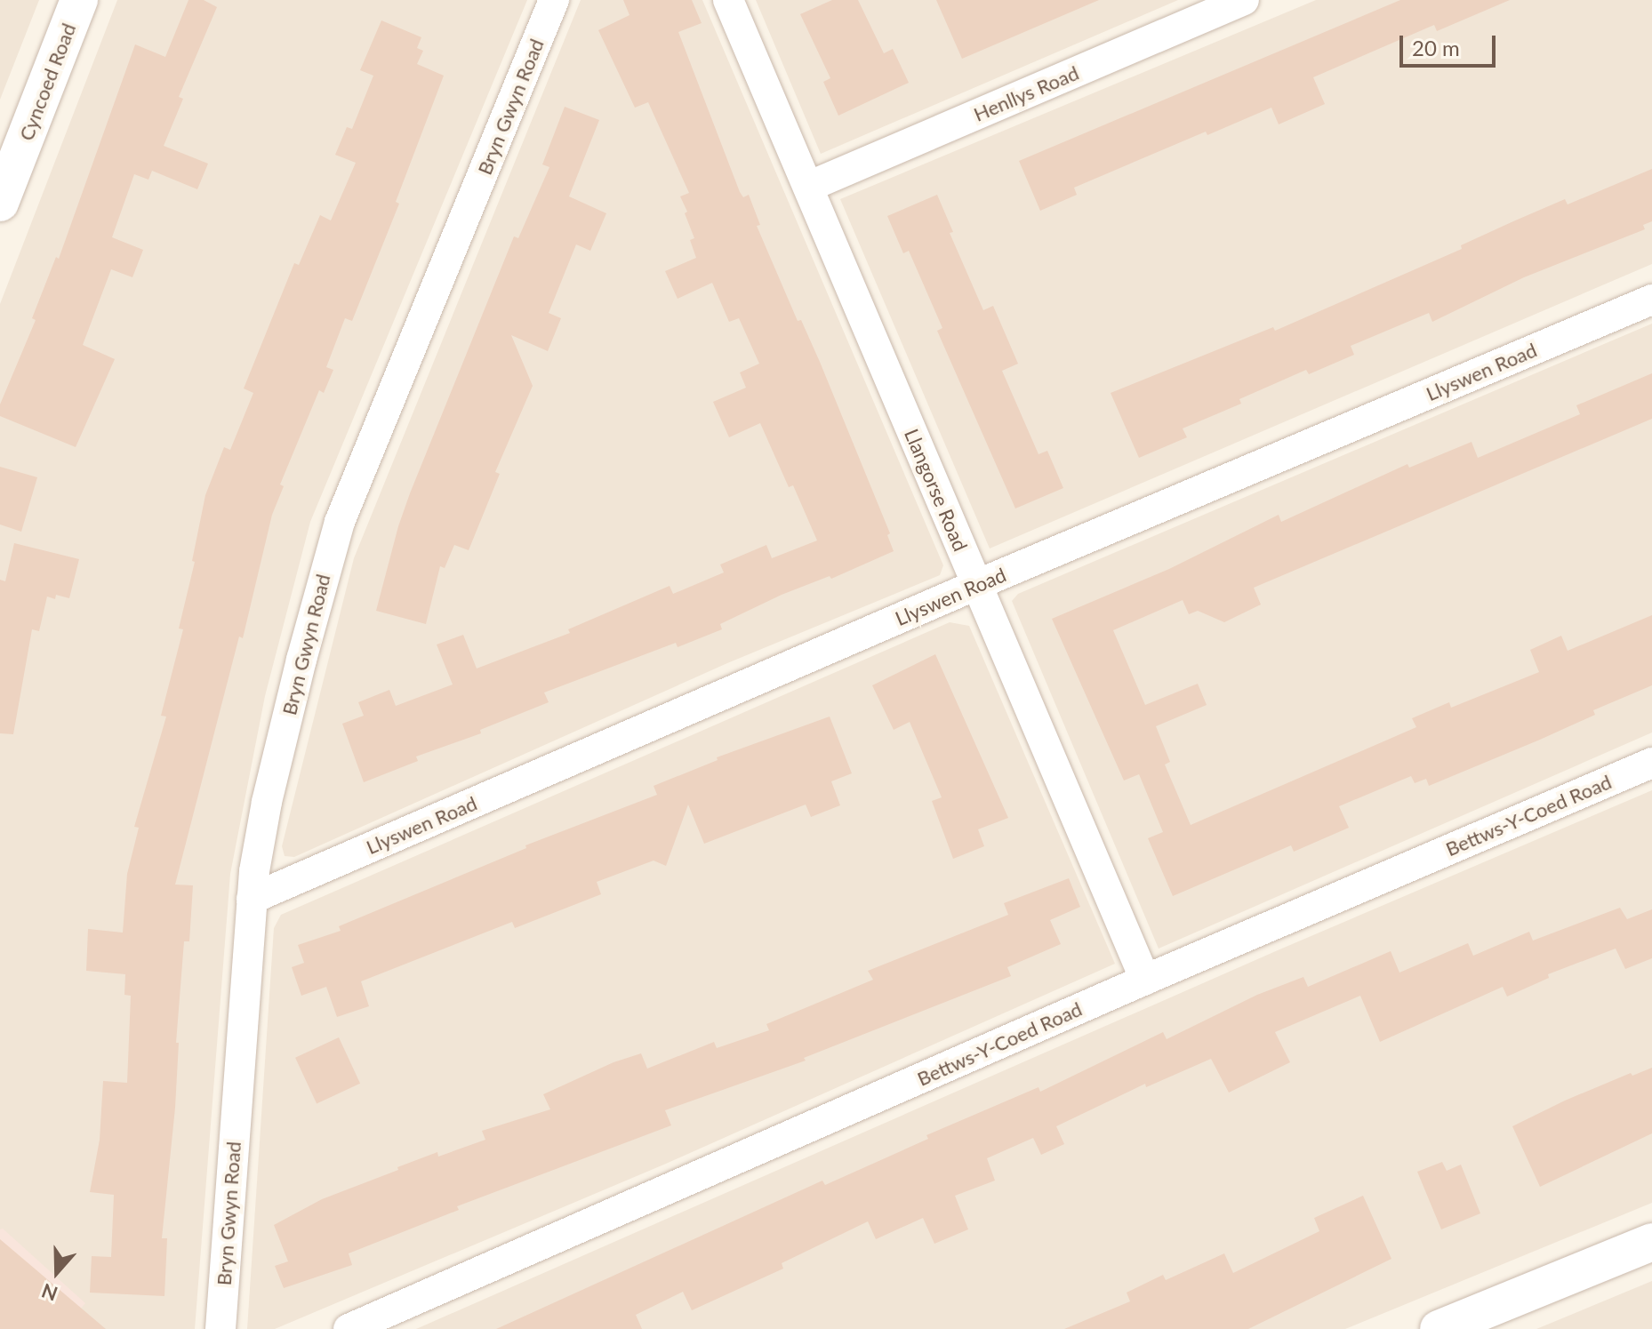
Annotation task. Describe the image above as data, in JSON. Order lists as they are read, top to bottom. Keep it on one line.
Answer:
{"streets":{"street":["Cyncoed Road","Henllys Road","Bryn Gwyn Road","Llyswen Road","Llangorse Road","Bettws-Y-Coed Road"]},"crossings":[["Henllys Road","Llangorse Road"],["Bryn Gwyn Road","Llyswen Road"],["Llyswen Road","Llangorse Road"],["Llangorse Road","Bettws-Y-Coed Road"]],"scale_bar":"20 m","north":"bottom"}
